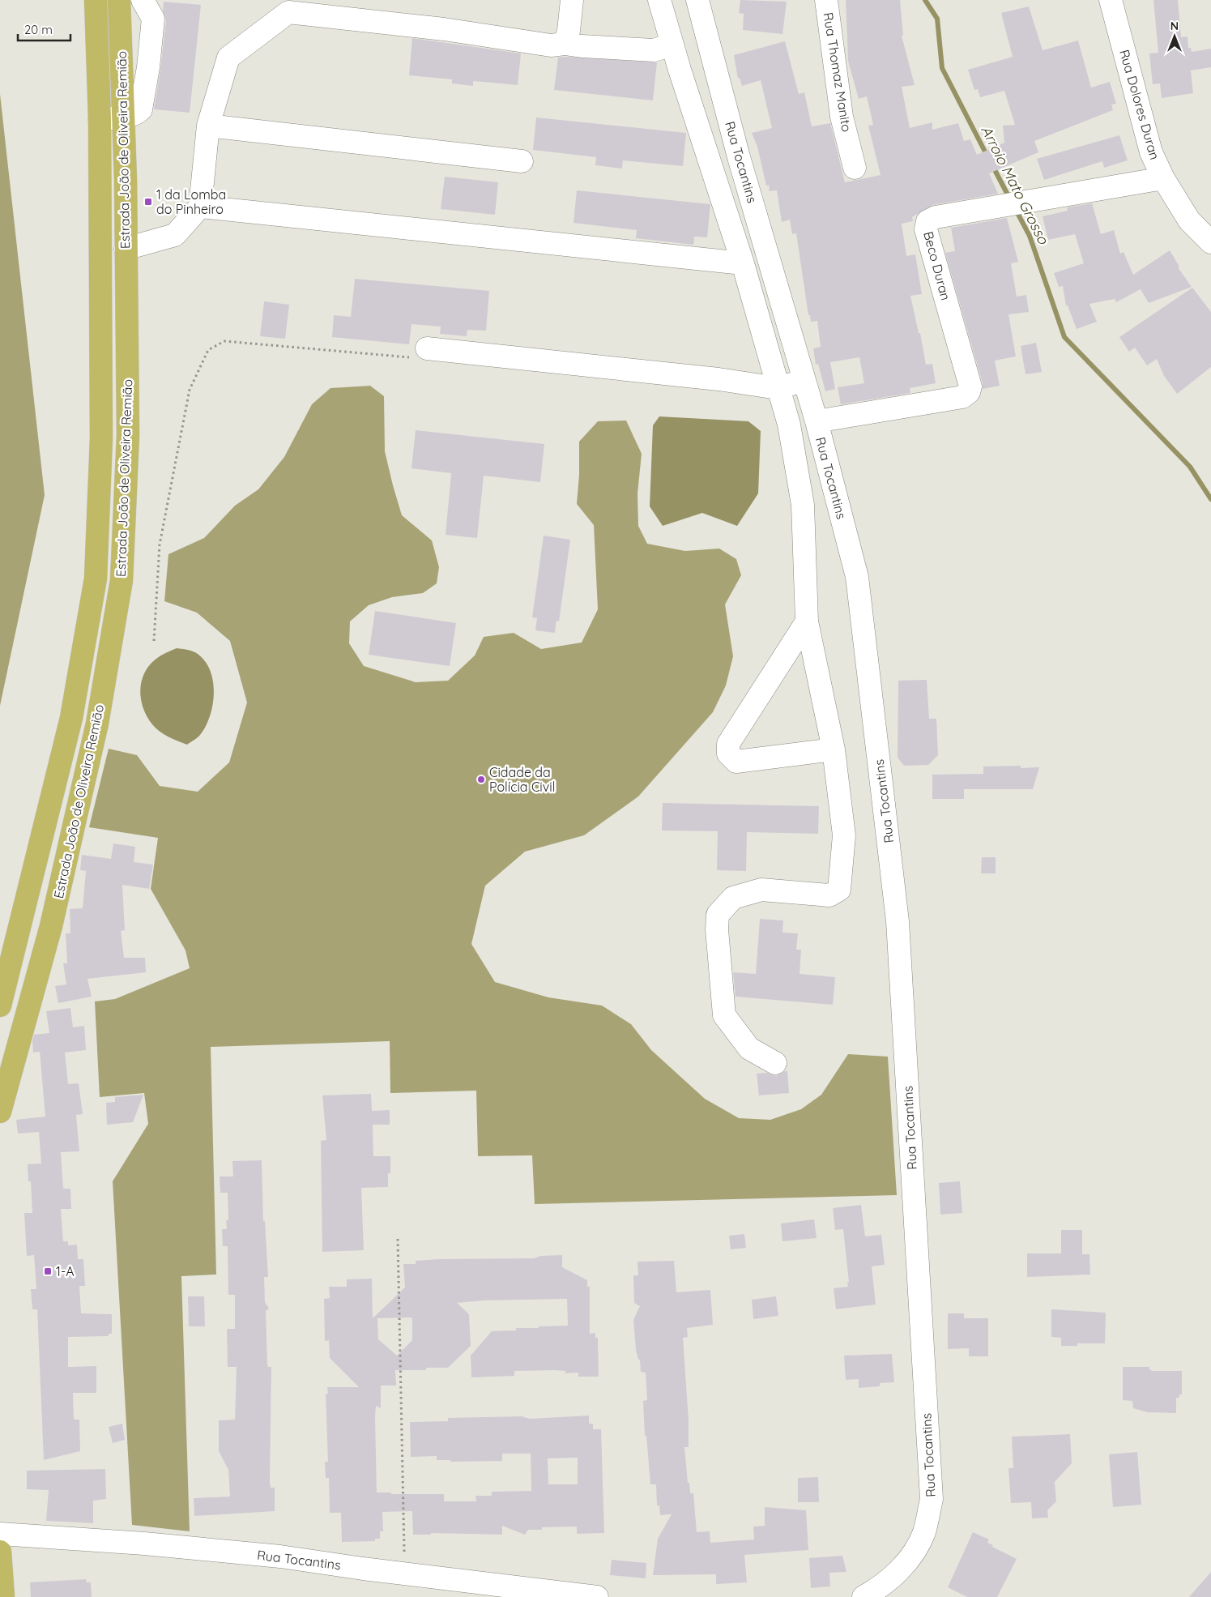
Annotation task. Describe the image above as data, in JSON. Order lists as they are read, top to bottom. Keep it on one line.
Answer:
{"streets":{"main road":["Estrada João de Oliveira Remião"],"street":["Rua Thomaz Manito","Rua Dolores Duran","Rua Tocantins","Beco Duran"]},"crossings":[["Rua Dolores Duran","Beco Duran"],["Rua Tocantins","Beco Duran"]],"water":["Arroio Mato Grosso"],"places":{"transit":["1 da Lomba do Pinheiro","1-A"],"other":["Cidade da Polícia Civil"]},"scale_bar":"20 m","north":"top"}
